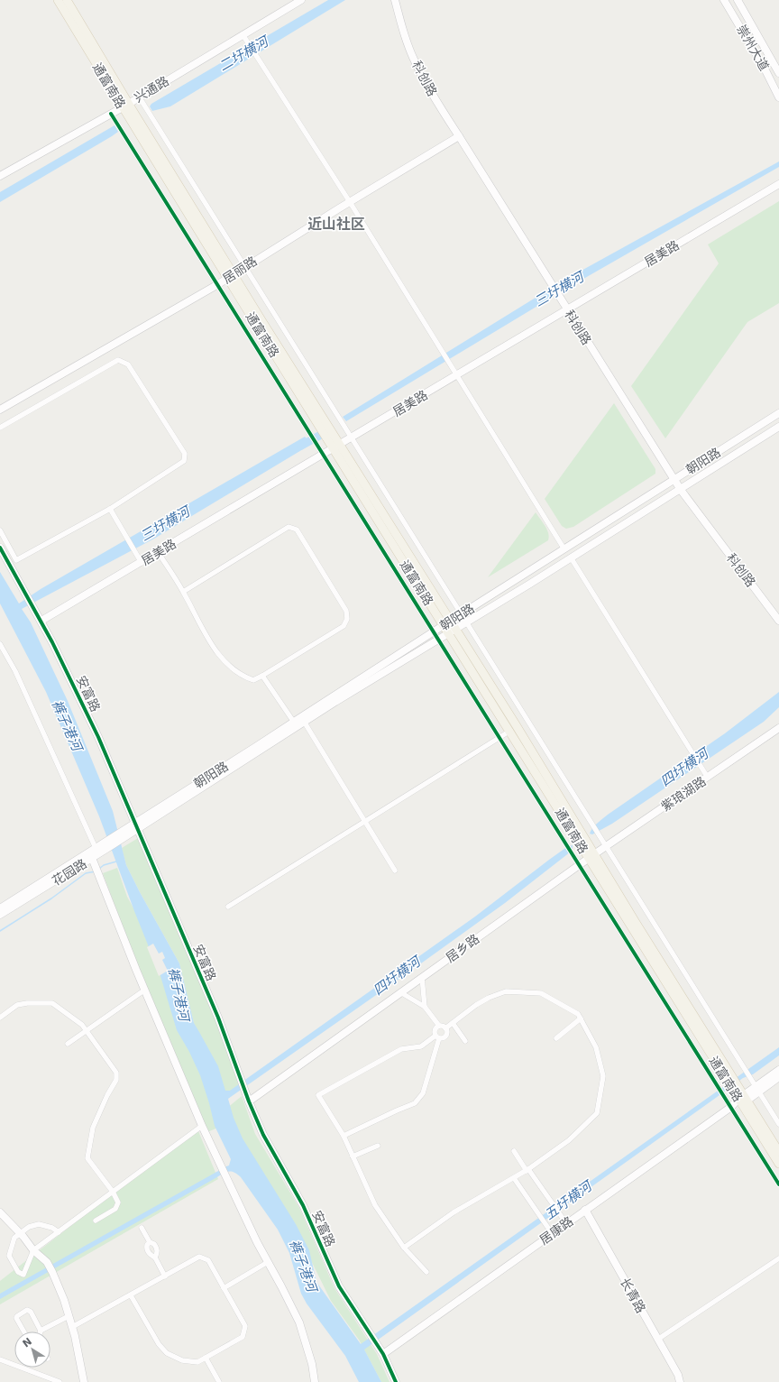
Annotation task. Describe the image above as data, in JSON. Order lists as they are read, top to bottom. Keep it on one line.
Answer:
{"streets":{"main road":["通富南路"],"street":["崇州大道","科创路","兴通路","居美路","居丽路","朝阳路","安富路","紫琅湖路","花园路","居乡路","居康路","长青路"]},"crossings":[["科创路","居美路"],["科创路","居丽路"],["科创路","朝阳路"],["通富南路","兴通路"],["通富南路","居美路"],["通富南路","居丽路"],["通富南路","朝阳路"],["通富南路","紫琅湖路"],["通富南路","居乡路"],["通富南路","居康路"],["居美路","安富路"],["朝阳路","安富路"],["朝阳路","花园路"],["安富路","花园路"],["安富路","居乡路"],["安富路","居康路"],["紫琅湖路","居乡路"],["居康路","长青路"]],"districts":["近山社区"],"water":["二圩横河","三圩横河","裤子港河","四圩横河","五圩横河"],"north":"top left"}
